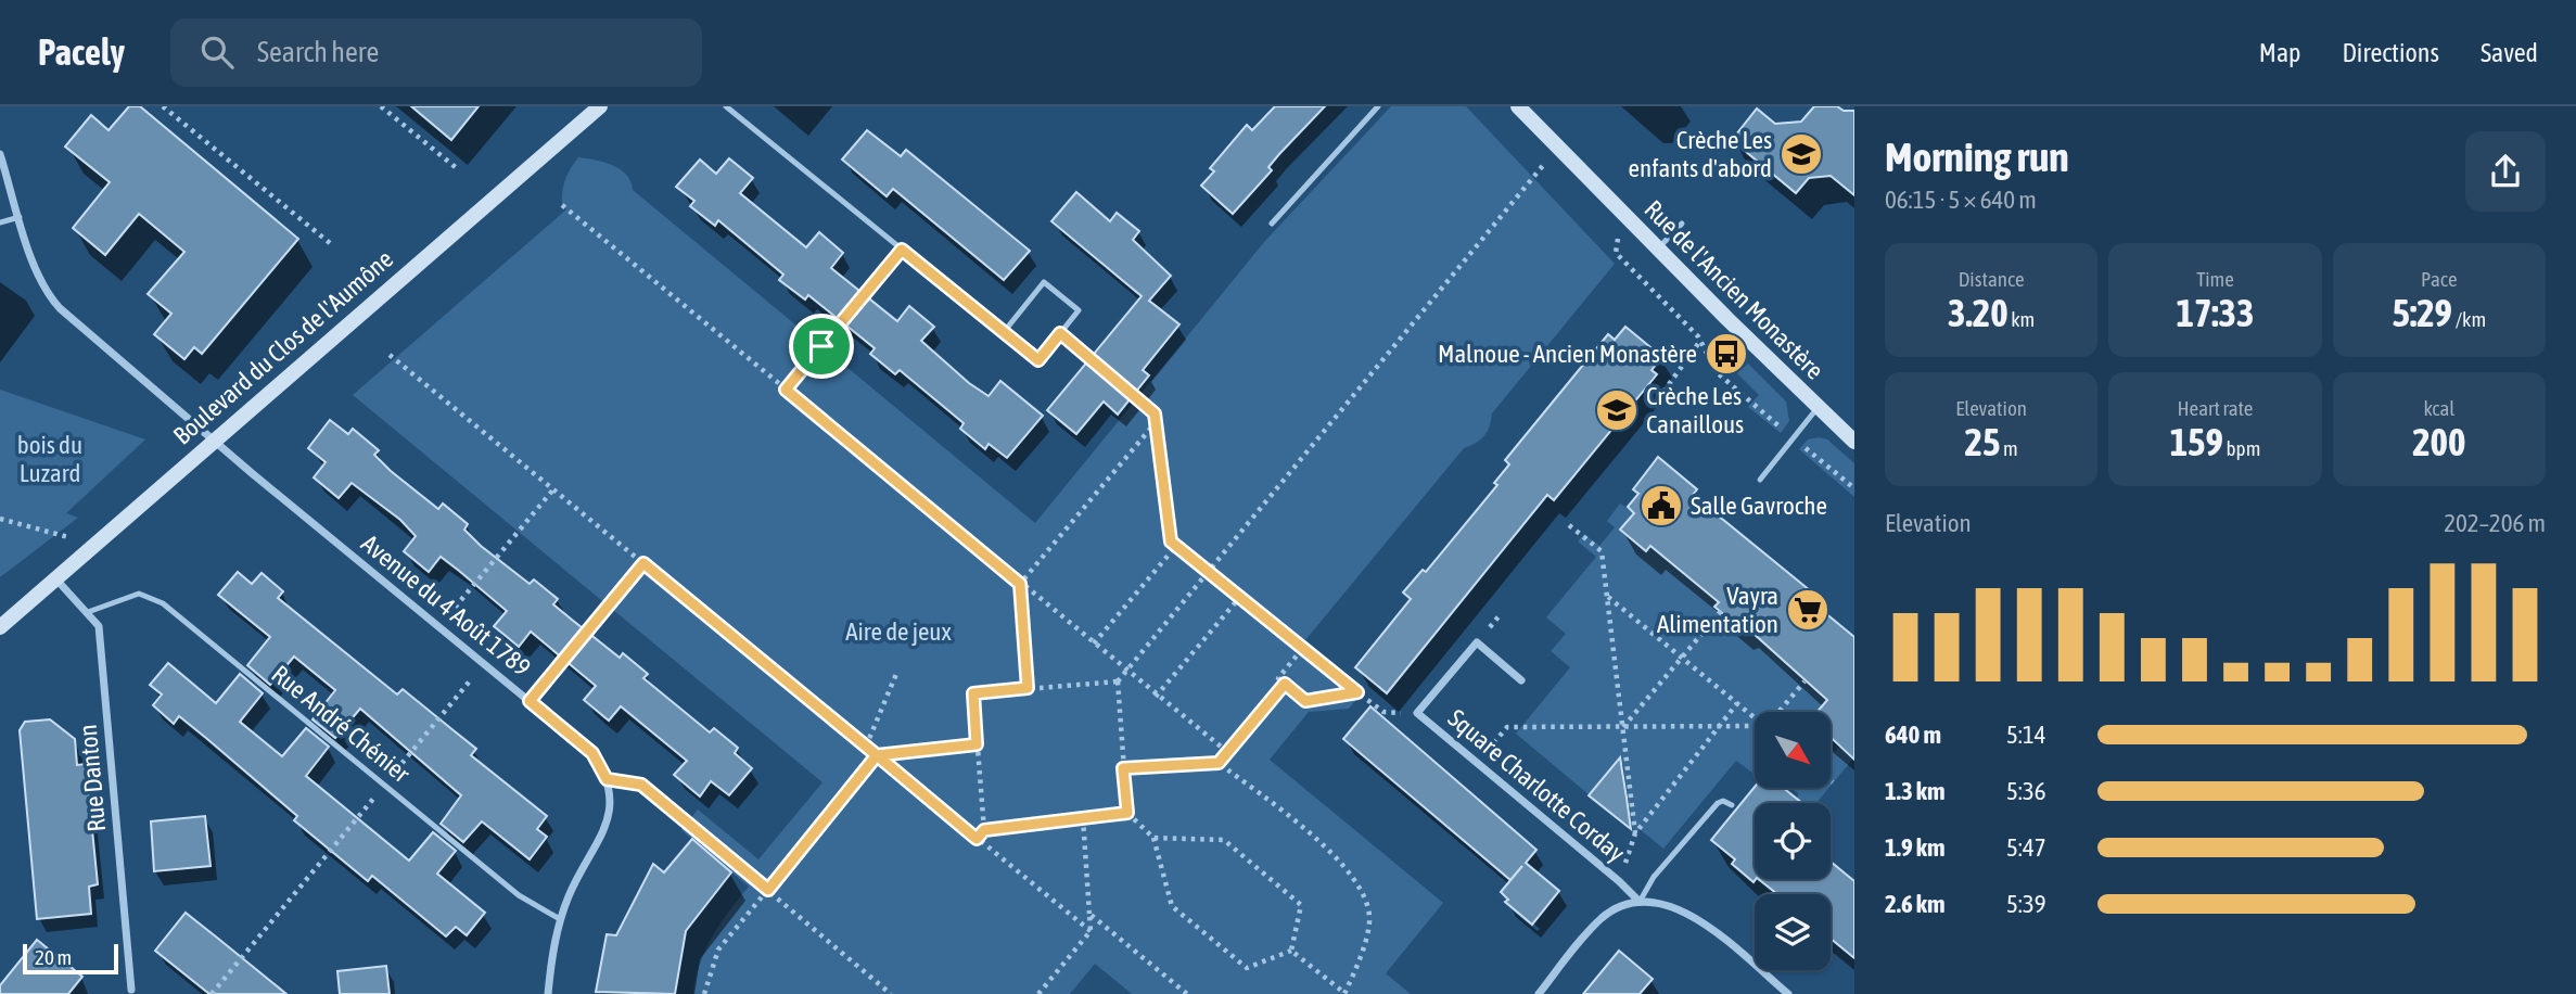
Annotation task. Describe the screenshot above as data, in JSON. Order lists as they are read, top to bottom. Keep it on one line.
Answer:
{"streets":{"street":["Rue de l'Ancien Monastère","Boulevard du Clos de l'Aumône","Avenue du 4 Août 1789","Rue Danton","Square Charlotte Corday"],"lane":["Rue André Chénier"]},"crossings":[["Boulevard du Clos de l'Aumône","Avenue du 4 Août 1789"],["Boulevard du Clos de l'Aumône","Rue Danton"],["Avenue du 4 Août 1789","Rue André Chénier"],["Rue André Chénier","Rue Danton"]],"parks":["bois du Luzard","Aire de jeux"],"places":{"school or university":["Crèche Les enfants d'abord","Crèche Les Canaillous"],"bus stop":["Malnoue - Ancien Monastère"],"public building":["Salle Gavroche"],"supermarket":["Vayra Alimentation"]},"scale_bar":"20 m","north":"bottom right","page":{"header":"Pacely","search":"Search here","nav":["Map","Directions","Saved"],"heading":["Morning run","06:15 · 5 × 640 m"],"stats":[["Distance","3.20 km"],["Time","17:33"],["Pace","5:29 /km"],["Elevation","25 m"],["Heart rate","159 bpm"],["kcal","200"]],"chart":["Elevation","202–206 m"],"list":[{"name":"640 m","note":"5:14"},{"name":"1.3 km","note":"5:36"},{"name":"1.9 km","note":"5:47"},{"name":"2.6 km","note":"5:39"}],"scale":"20 m"}}
